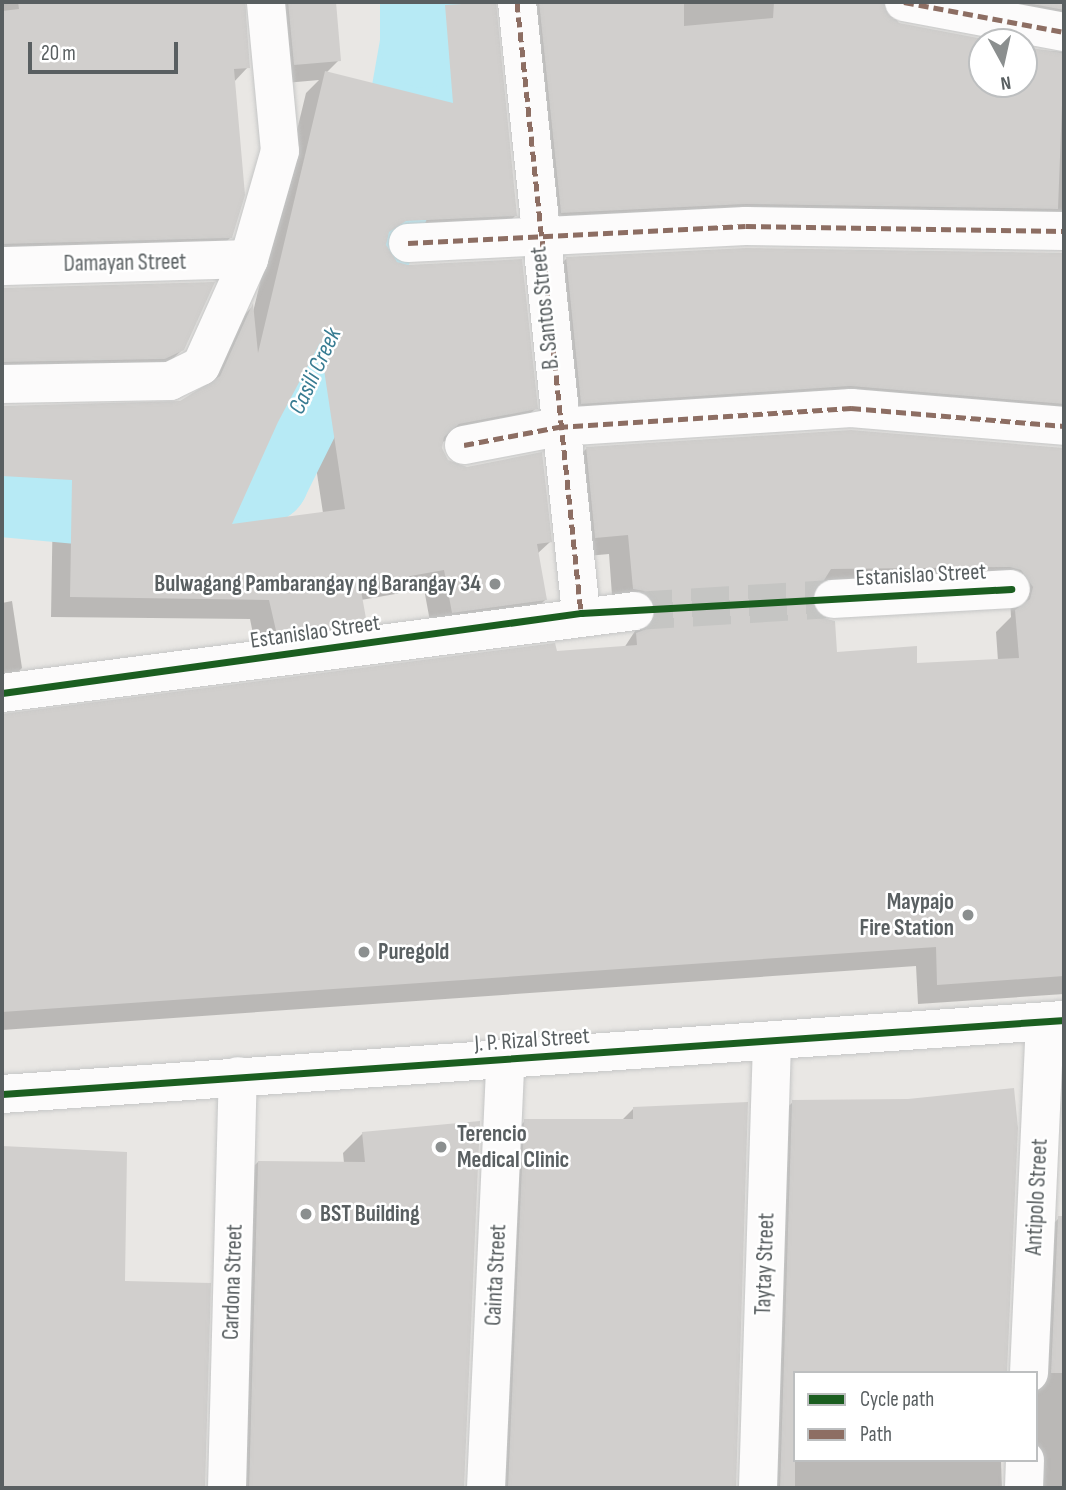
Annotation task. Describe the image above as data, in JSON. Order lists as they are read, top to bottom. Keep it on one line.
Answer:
{"streets":{"street":["Damayan Street","B. Santos Street","Estanislao Street","J. P. Rizal Street","Antipolo Street","Taytay Street","Cainta Street","Cardona Street"]},"crossings":[["B. Santos Street","Estanislao Street"],["J. P. Rizal Street","Antipolo Street"],["J. P. Rizal Street","Taytay Street"],["J. P. Rizal Street","Cainta Street"],["J. P. Rizal Street","Cardona Street"]],"water":["Casili Creek"],"places":["Bulwagang Pambarangay ng Barangay 34","Maypajo Fire Station","Puregold","Terencio Medical Clinic","BST Building"],"legend":["Cycle path","Path"],"scale_bar":"20 m","north":"bottom"}
